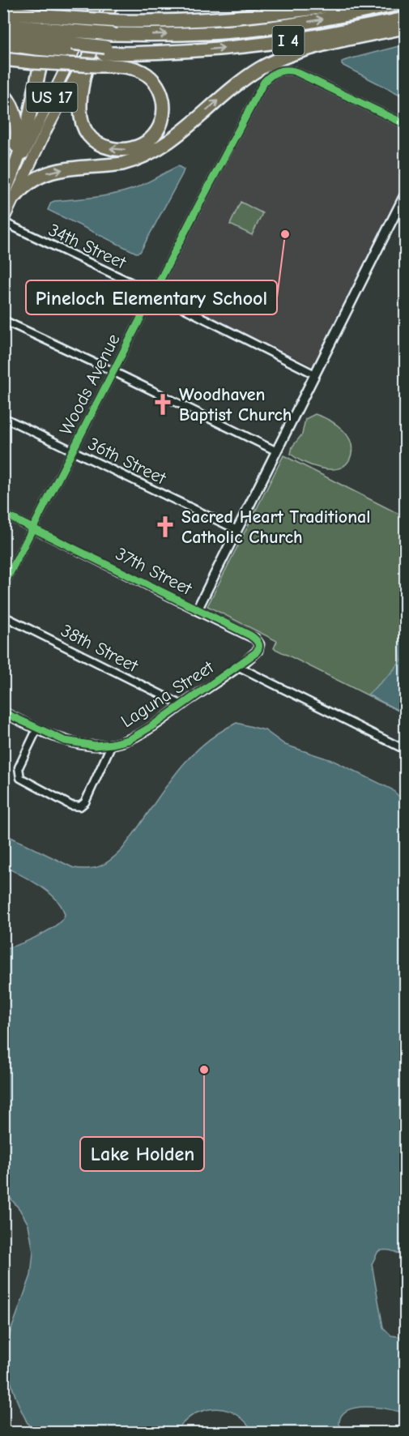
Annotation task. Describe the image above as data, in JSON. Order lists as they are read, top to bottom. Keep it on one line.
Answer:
{"streets":{"highway":["I 4"],"main road":["US 17"],"street":["34th Street","Woods Avenue","36th Street","37th Street","38th Street","Laguna Street"]},"crossings":[["US 17","34th Street"],["34th Street","Woods Avenue"],["Woods Avenue","36th Street"],["Woods Avenue","37th Street"],["37th Street","Laguna Street"],["38th Street","Laguna Street"]],"places":{"other":["Pineloch Elementary School","Lake Holden"],"church":["Woodhaven Baptist Church","Sacred Heart Traditional Catholic Church"]}}
